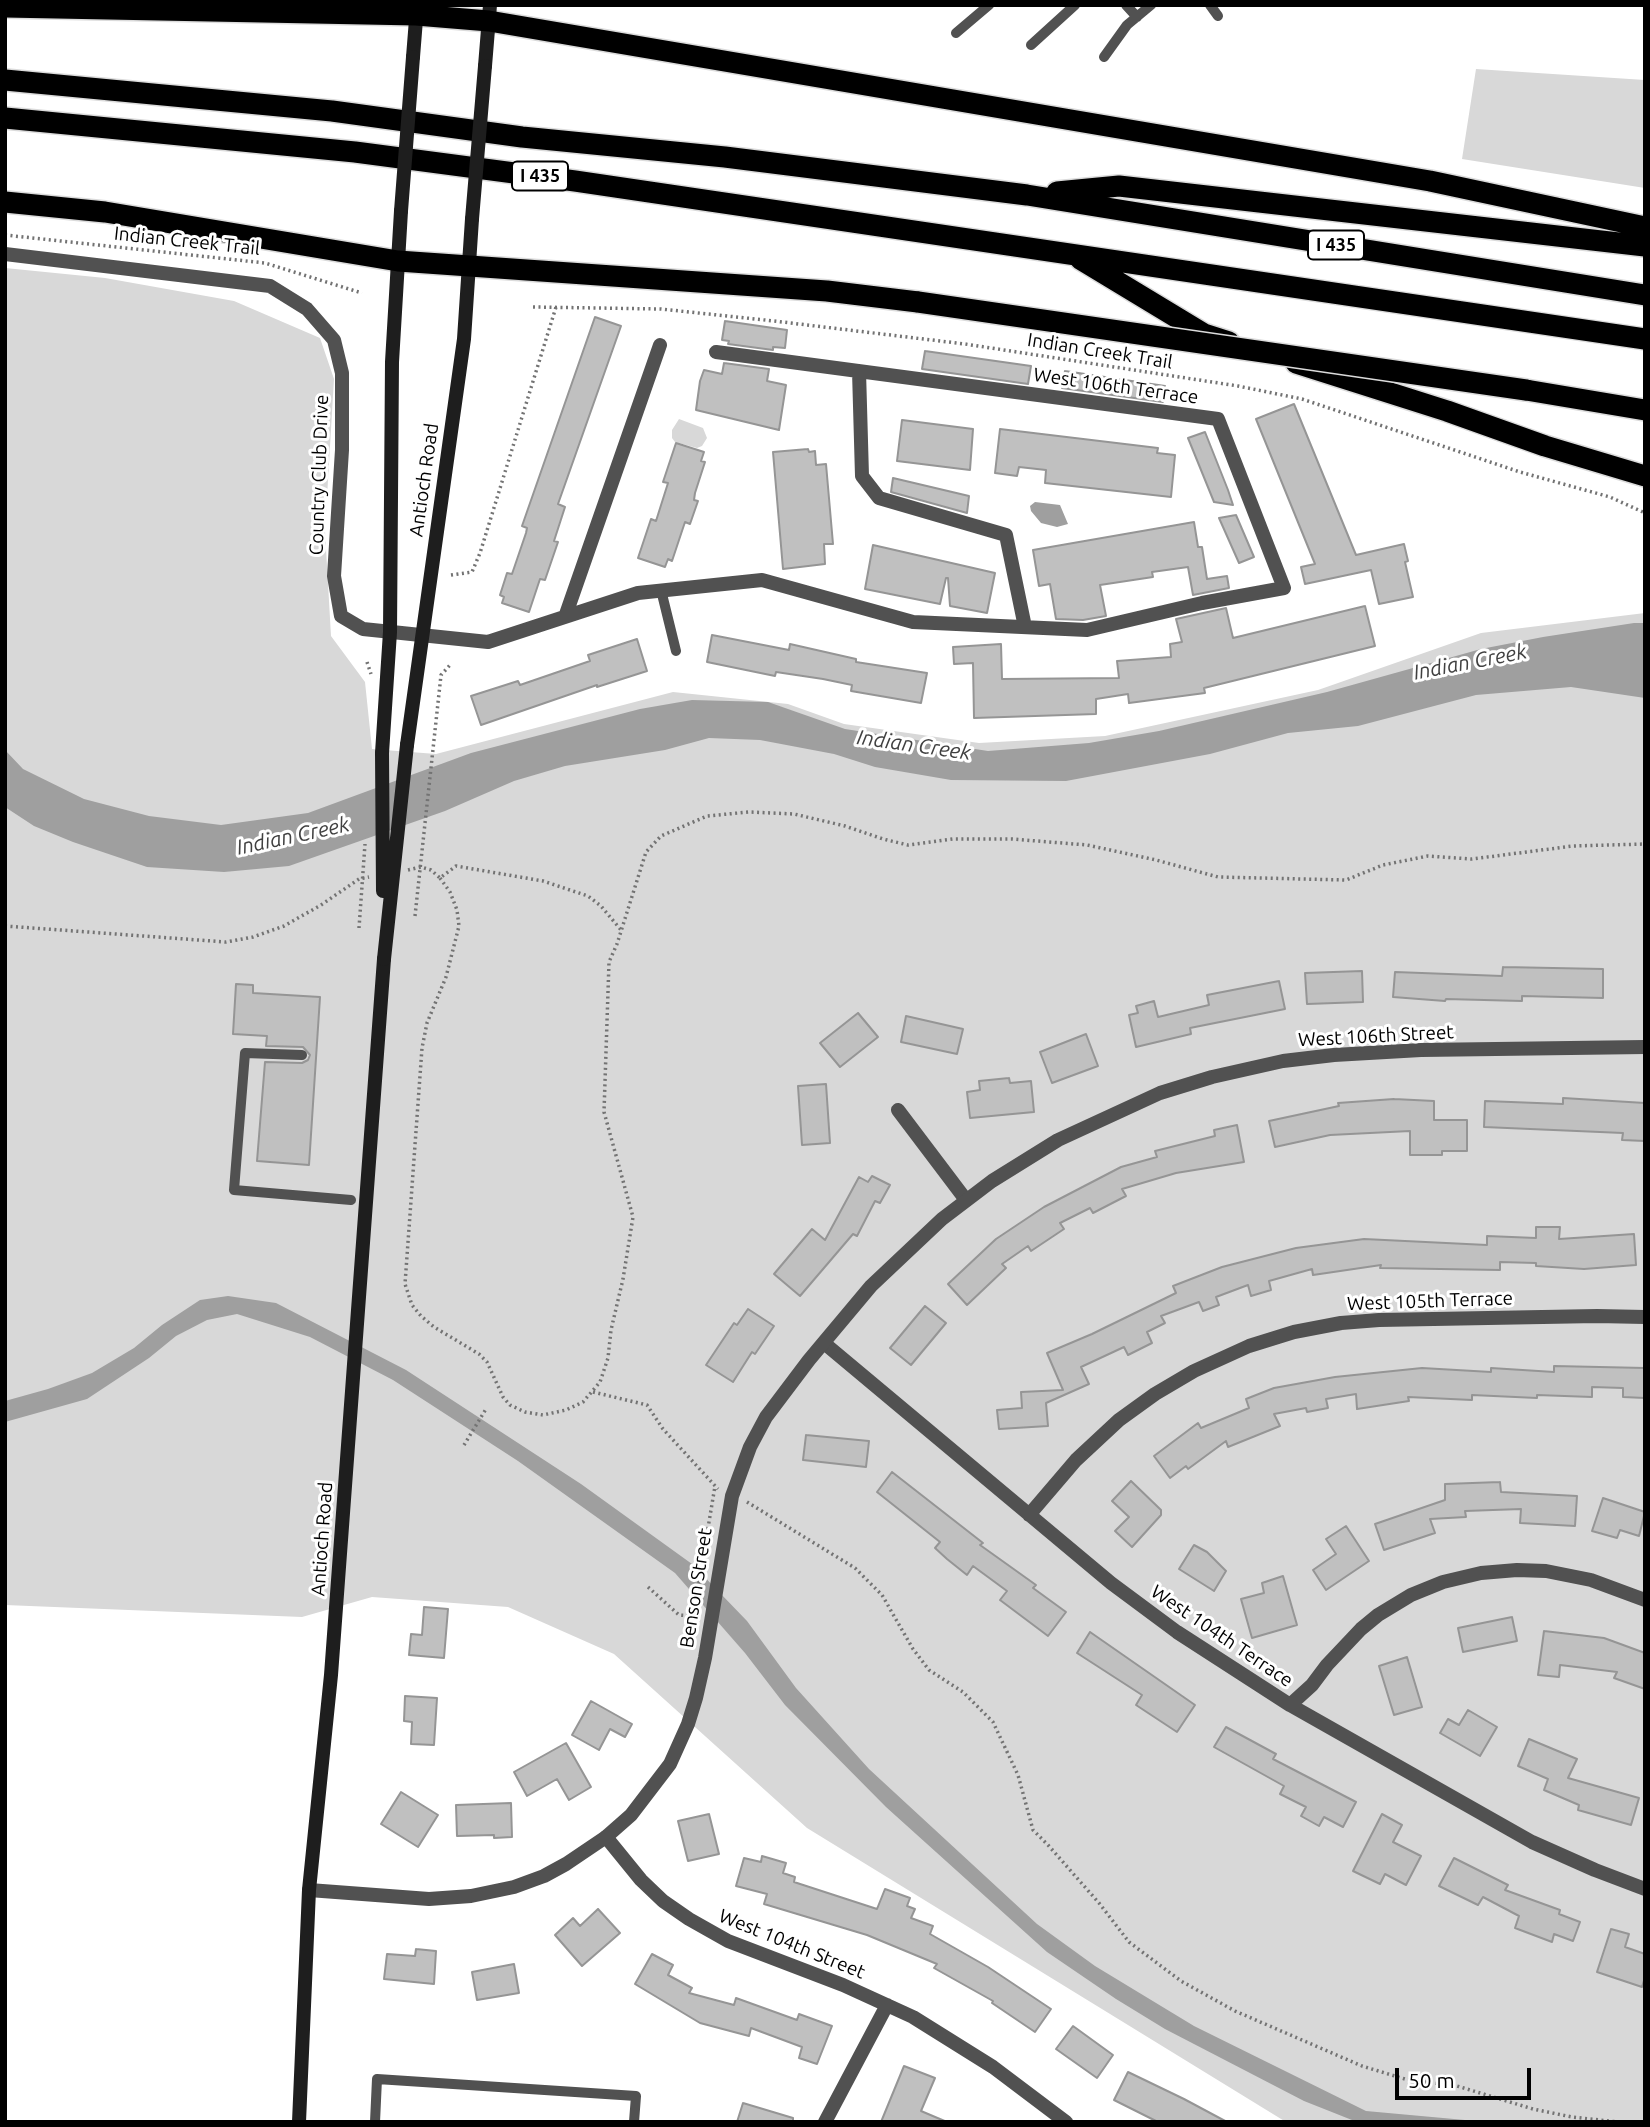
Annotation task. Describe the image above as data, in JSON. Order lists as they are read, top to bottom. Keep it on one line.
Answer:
{"streets":{"highway":["I 435"],"main road":["Antioch Road"],"street":["West 106th Terrace","Country Club Drive","West 106th Street","West 105th Terrace","Benson Street","West 104th Terrace","West 104th Street"],"path":["Indian Creek Trail"]},"crossings":[["West 106th Terrace","Country Club Drive"],["West 106th Terrace","Antioch Road"],["Country Club Drive","Antioch Road"],["West 106th Street","Benson Street"],["West 106th Street","West 104th Terrace"],["West 105th Terrace","West 104th Terrace"],["Benson Street","West 104th Terrace"],["Benson Street","West 104th Street"]],"water":["Indian Creek"],"scale_bar":"50 m"}
